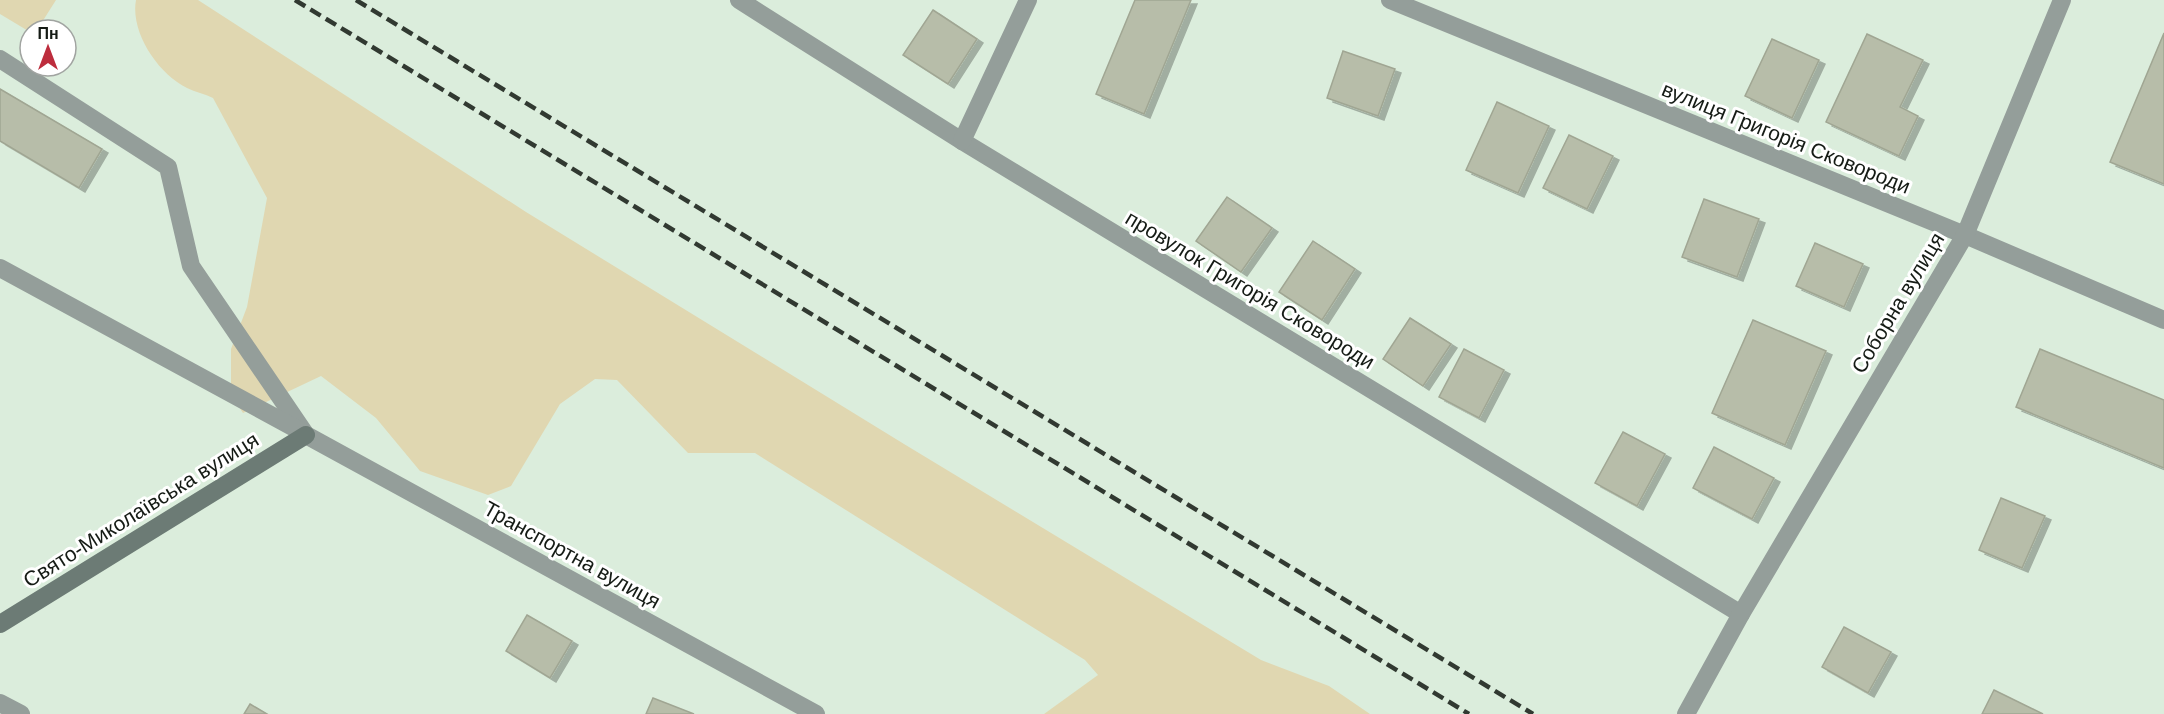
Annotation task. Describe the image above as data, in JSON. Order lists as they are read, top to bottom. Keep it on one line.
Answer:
{"streets":{"street":["вулиця Григорія Сковороди","провулок Григорія Сковороди","Соборна вулиця","Свято-Миколаївська вулиця","Транспортна вулиця"]},"crossings":[["вулиця Григорія Сковороди","Соборна вулиця"],["провулок Григорія Сковороди","Соборна вулиця"],["Свято-Миколаївська вулиця","Транспортна вулиця"]],"north":"top"}
